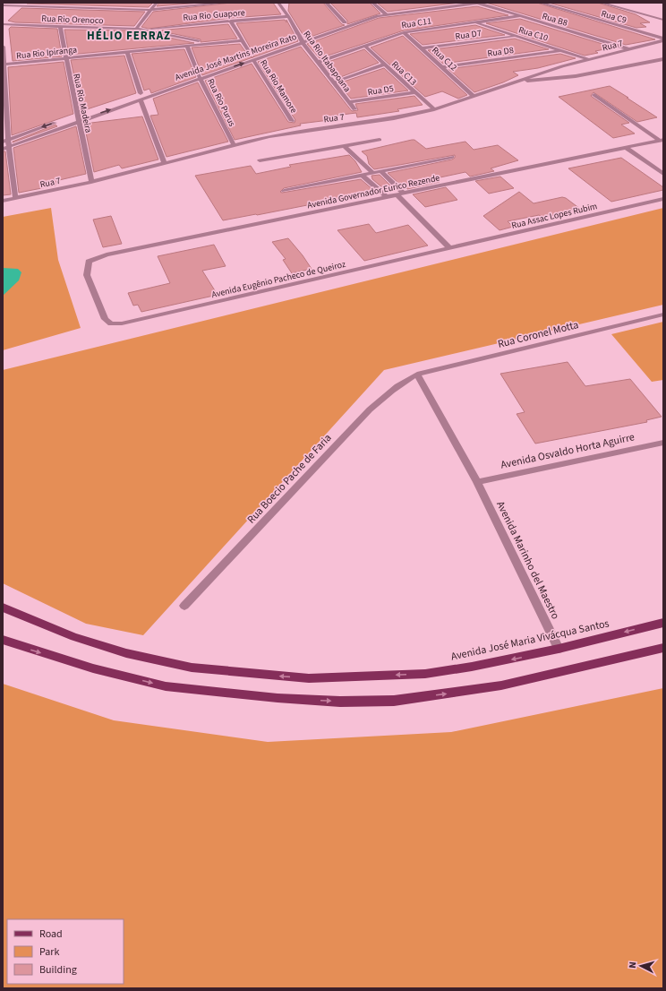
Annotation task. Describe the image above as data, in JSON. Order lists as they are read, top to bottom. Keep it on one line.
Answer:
{"streets":{"main road":["Avenida José Maria Vivácqua Santos"],"street":["Rua Rio Guapore","Rua C9","Rua Rio Orenoco","Rua B8","Rua C11","Rua C10","Rua D7","Rua 7","Rua D8","Rua Rio Ipiranga","Avenida José Martins Moreira Rato","Rua C12","Rua Rio Itabapoana","Rua C13","Rua Rio Mamore","Rua D5","Rua Rio Purus","Rua Rio Madeira","Avenida Governador Eurico Rezende","Rua Assac Lopes Rubim","Avenida Eugênio Pacheco de Queiroz","Rua Coronel Motta","Avenida Osvaldo Horta Aguirre","Rua Boecio Pache de Faria","Avenida Marinho del Maestro"]},"crossings":[["Rua Rio Guapore","Rua Rio Orenoco"],["Rua Rio Guapore","Rua Rio Itabapoana"],["Rua Rio Guapore","Rua Rio Mamore"],["Rua C9","Rua 7"],["Rua Rio Orenoco","Rua Rio Madeira"],["Rua B8","Rua C11"],["Rua B8","Rua 7"],["Rua B8","Avenida José Martins Moreira Rato"],["Rua C11","Rua C10"],["Rua C11","Rua C12"],["Rua C11","Rua Rio Itabapoana"],["Rua C11","Rua C13"],["Rua C10","Rua D7"],["Rua C10","Rua 7"],["Rua C10","Rua D8"],["Rua D7","Rua C12"],["Rua 7","Rua C12"],["Rua 7","Rua C13"],["Rua 7","Rua Rio Purus"],["Rua 7","Rua Rio Madeira"],["Rua D8","Rua C12"],["Rua Rio Ipiranga","Rua Rio Mamore"],["Rua Rio Ipiranga","Rua Rio Purus"],["Rua Rio Ipiranga","Rua Rio Madeira"],["Avenida José Martins Moreira Rato","Rua Rio Itabapoana"],["Avenida José Martins Moreira Rato","Rua Rio Mamore"],["Avenida José Martins Moreira Rato","Rua Rio Purus"],["Avenida José Martins Moreira Rato","Rua Rio Madeira"],["Rua Rio Itabapoana","Rua D5"],["Rua C13","Rua D5"],["Avenida Governador Eurico Rezende","Avenida Eugênio Pacheco de Queiroz"],["Rua Assac Lopes Rubim","Avenida Eugênio Pacheco de Queiroz"],["Rua Coronel Motta","Rua Boecio Pache de Faria"],["Rua Coronel Motta","Avenida Marinho del Maestro"],["Avenida Osvaldo Horta Aguirre","Avenida Marinho del Maestro"],["Rua Boecio Pache de Faria","Avenida Marinho del Maestro"],["Avenida Marinho del Maestro","Avenida José Maria Vivácqua Santos"]],"districts":["HÉLIO FERRAZ"],"legend":["Road","Park","Building"],"north":"left"}
